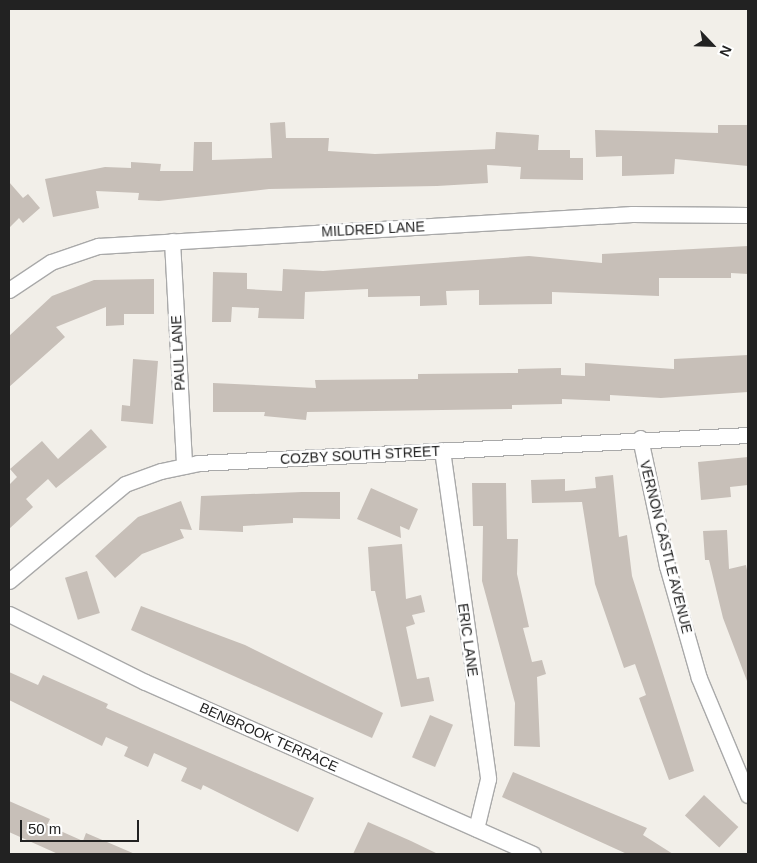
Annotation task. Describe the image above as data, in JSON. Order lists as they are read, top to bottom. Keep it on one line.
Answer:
{"streets":{"street":["MILDRED LANE","PAUL LANE","COZBY SOUTH STREET","VERNON CASTLE AVENUE","ERIC LANE","BENBROOK TERRACE"]},"crossings":[["MILDRED LANE","PAUL LANE"],["PAUL LANE","COZBY SOUTH STREET"],["COZBY SOUTH STREET","VERNON CASTLE AVENUE"],["COZBY SOUTH STREET","ERIC LANE"],["ERIC LANE","BENBROOK TERRACE"]],"scale_bar":"50 m","north":"bottom right"}
